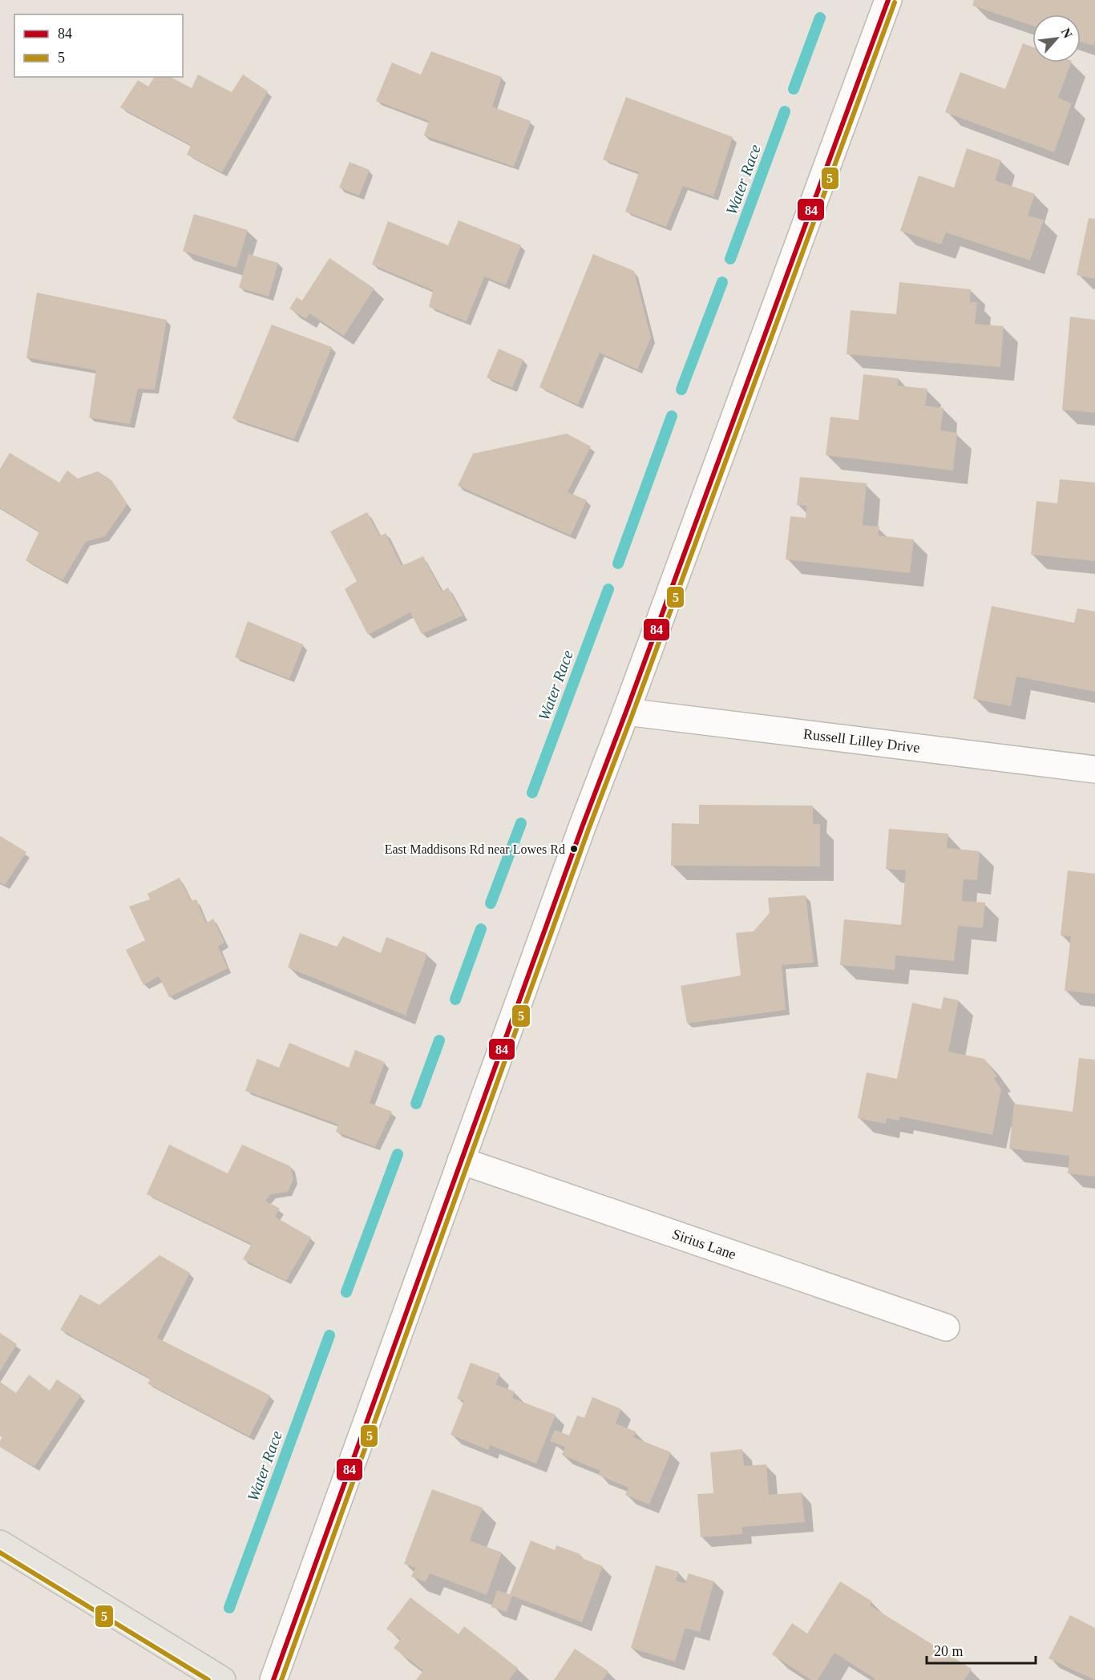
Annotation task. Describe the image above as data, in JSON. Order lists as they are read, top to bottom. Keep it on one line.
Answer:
{"streets":{"street":["Russell Lilley Drive","Sirius Lane"]},"water":["Water Race"],"places":["East Maddisons Rd near Lowes Rd"],"lines":["transit line 84","transit line 5"],"legend":["84","5"],"scale_bar":"20 m","north":"top right"}
